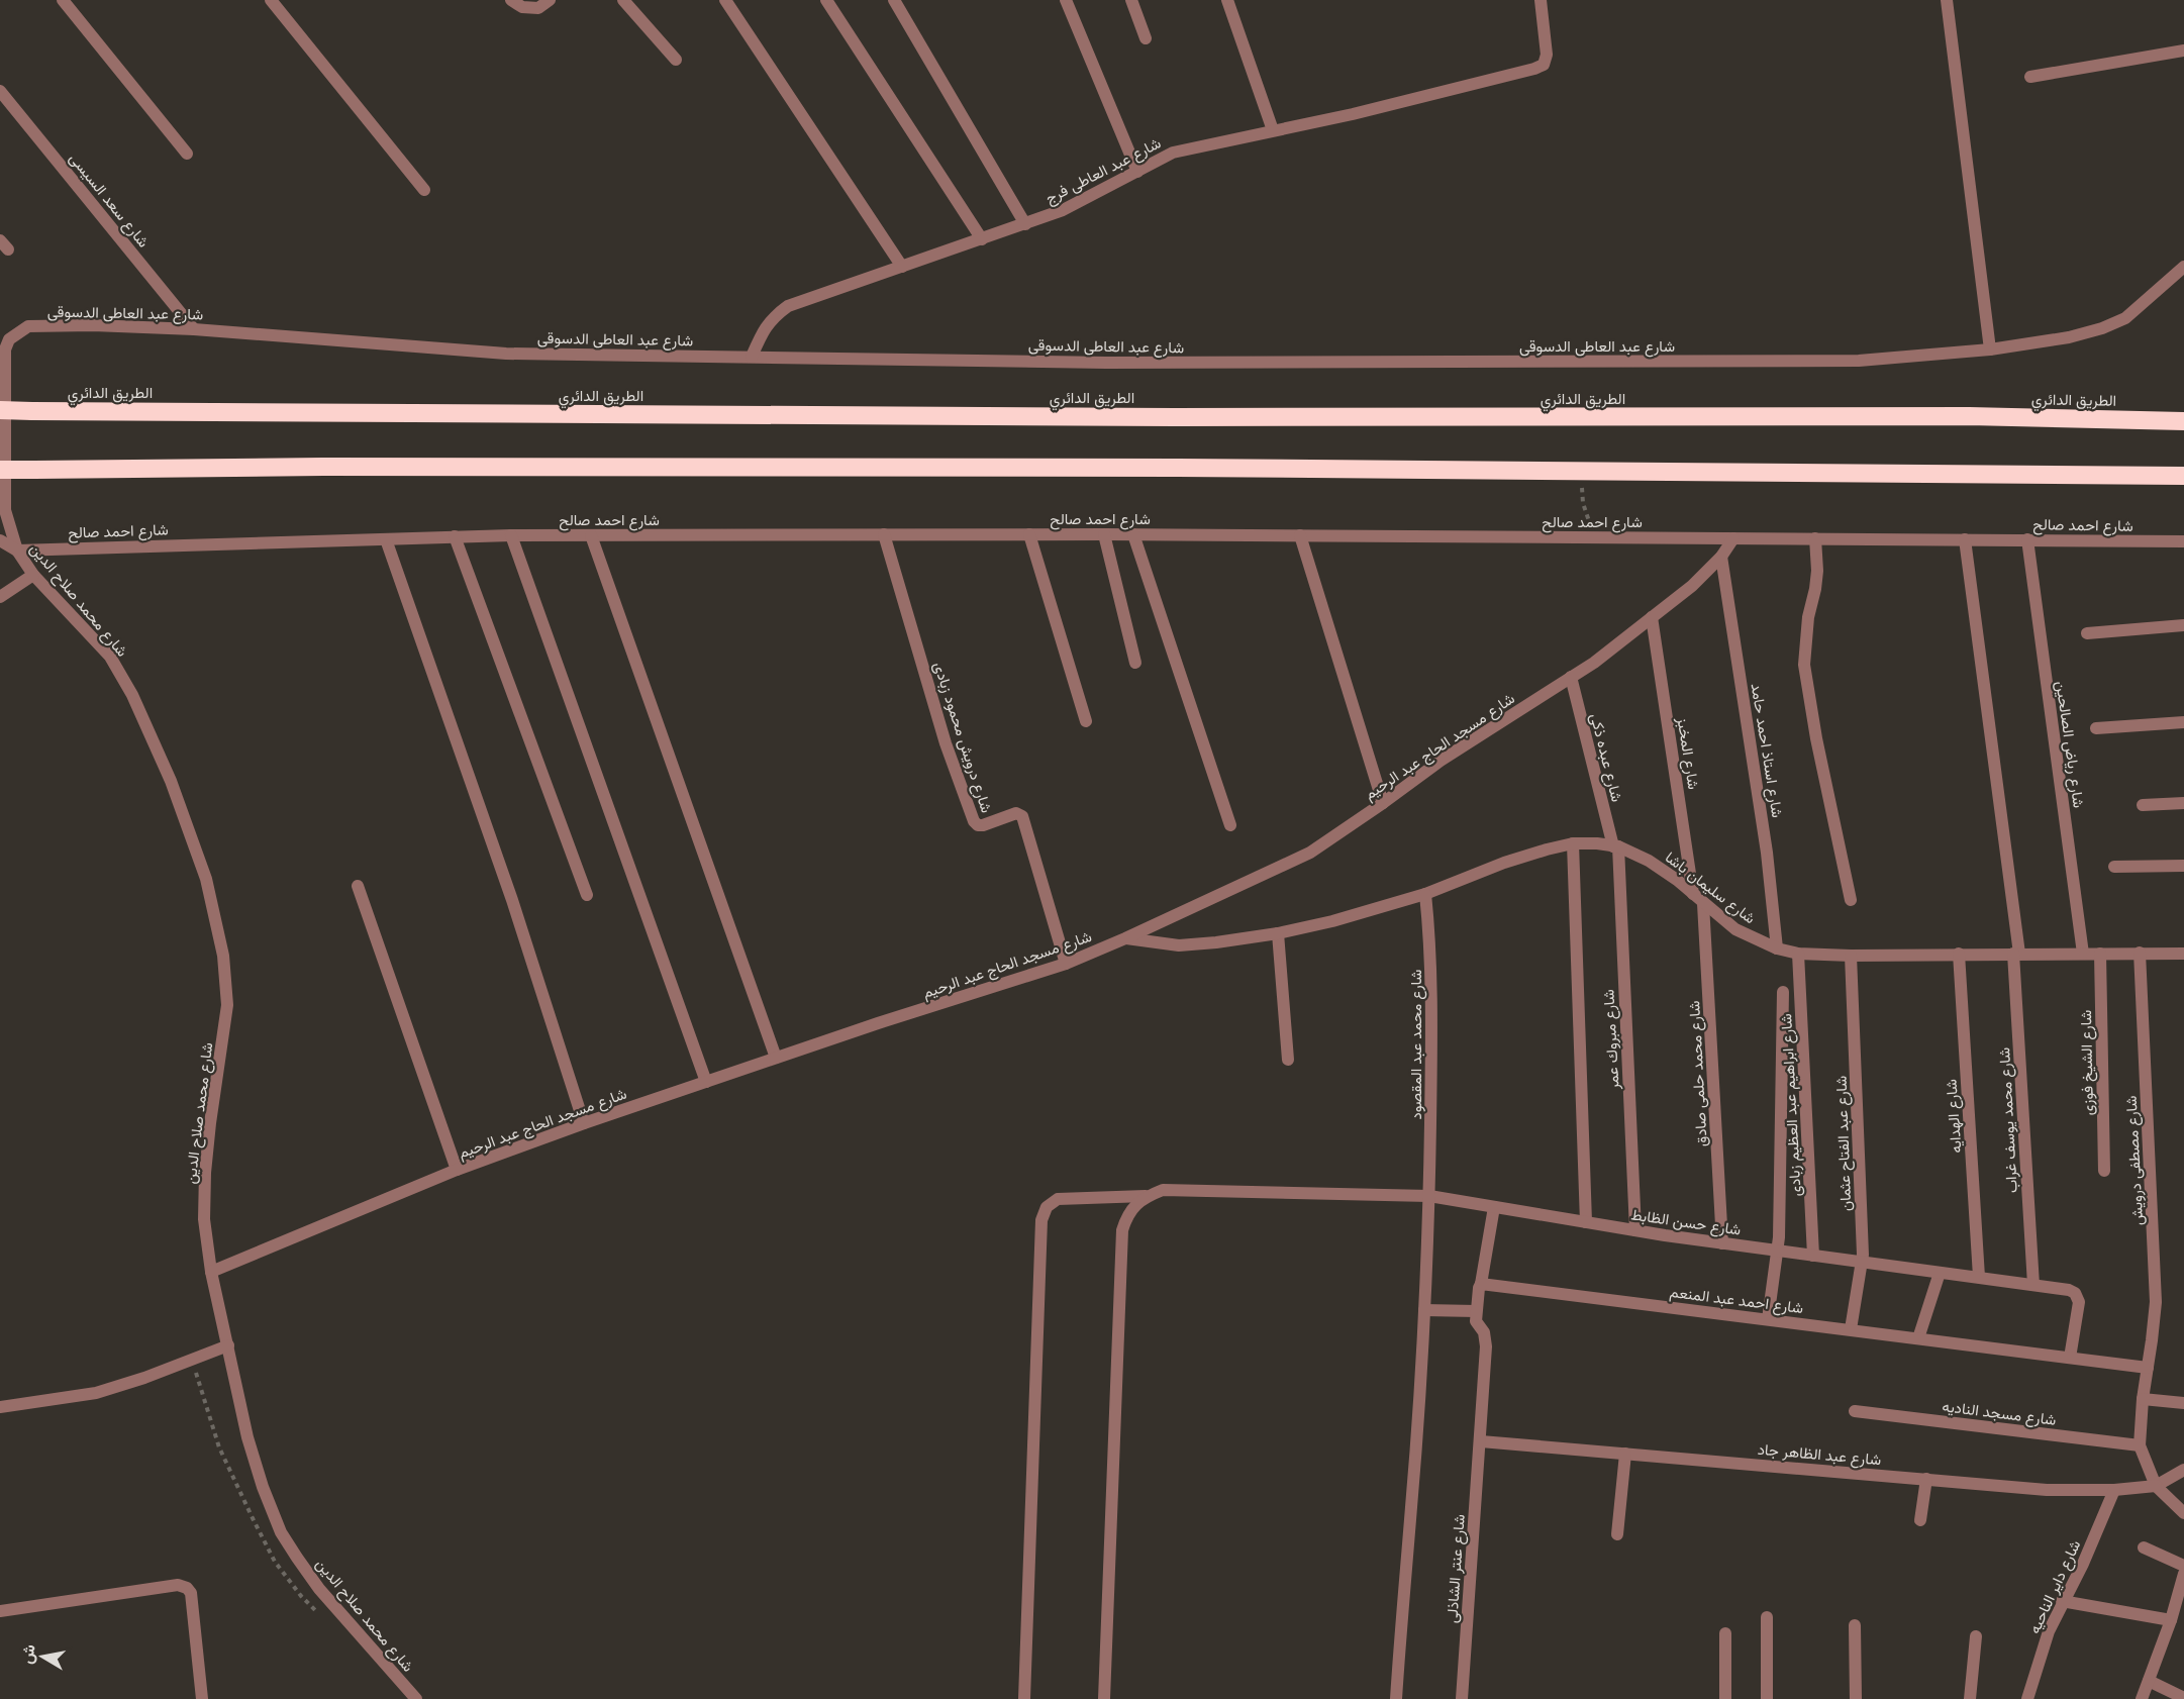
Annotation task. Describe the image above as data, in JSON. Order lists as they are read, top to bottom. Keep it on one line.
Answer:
{"streets":{"highway":["الطريق الدائري"],"street":["شارع عبد العاطى فرج","شارع سعد السيسى","شارع عبد العاطى الدسوقى","شارع احمد صالح","شارع محمد صلاح الدين","شارع درويش محمود زبادى","شارع رياض الصالحين","شارع مسجد الحاج عبد الرحيم","شارع استاذ احمد حامد","شارع المخبز","شارع عبده ذكى","شارع سليمان باشا","شارع مبروك عمر","شارع محمد عبد المقصود","شارع الشيخ فوزى","شارع محمد حلمى صادق","شارع ابراهيم عبد العظيم زبادى","شارع الهدايه","شارع محمد يوسف غراب","شارع عبد الفتاح عثمان","شارع مصطفى درويش","شارع حسن الظابط","شارع احمد عبد المنعم","شارع مسجد الناديه","شارع عبد الظاهر جاد","شارع عنتر الشاذلى","شارع داير الناحيه"]},"crossings":[["شارع عبد العاطى فرج","شارع عبد العاطى الدسوقى"],["شارع سعد السيسى","شارع عبد العاطى الدسوقى"],["شارع عبد العاطى الدسوقى","شارع احمد صالح"],["شارع عبد العاطى الدسوقى","شارع محمد صلاح الدين"],["شارع احمد صالح","شارع محمد صلاح الدين"],["شارع احمد صالح","شارع درويش محمود زبادى"],["شارع احمد صالح","شارع رياض الصالحين"],["شارع احمد صالح","شارع مسجد الحاج عبد الرحيم"],["شارع احمد صالح","شارع محمد يوسف غراب"],["شارع محمد صلاح الدين","شارع مسجد الحاج عبد الرحيم"],["شارع درويش محمود زبادى","شارع مسجد الحاج عبد الرحيم"],["شارع رياض الصالحين","شارع سليمان باشا"],["شارع مسجد الحاج عبد الرحيم","شارع استاذ احمد حامد"],["شارع مسجد الحاج عبد الرحيم","شارع المخبز"],["شارع مسجد الحاج عبد الرحيم","شارع عبده ذكى"],["شارع مسجد الحاج عبد الرحيم","شارع سليمان باشا"],["شارع استاذ احمد حامد","شارع سليمان باشا"],["شارع المخبز","شارع سليمان باشا"],["شارع عبده ذكى","شارع سليمان باشا"],["شارع عبده ذكى","شارع مبروك عمر"],["شارع سليمان باشا","شارع مبروك عمر"],["شارع سليمان باشا","شارع محمد عبد المقصود"],["شارع سليمان باشا","شارع الشيخ فوزى"],["شارع سليمان باشا","شارع محمد حلمى صادق"],["شارع سليمان باشا","شارع ابراهيم عبد العظيم زبادى"],["شارع سليمان باشا","شارع الهدايه"],["شارع سليمان باشا","شارع محمد يوسف غراب"],["شارع سليمان باشا","شارع عبد الفتاح عثمان"],["شارع سليمان باشا","شارع مصطفى درويش"],["شارع مبروك عمر","شارع حسن الظابط"],["شارع محمد عبد المقصود","شارع حسن الظابط"],["شارع محمد حلمى صادق","شارع حسن الظابط"],["شارع ابراهيم عبد العظيم زبادى","شارع حسن الظابط"],["شارع الهدايه","شارع حسن الظابط"],["شارع محمد يوسف غراب","شارع حسن الظابط"],["شارع عبد الفتاح عثمان","شارع حسن الظابط"],["شارع عبد الفتاح عثمان","شارع احمد عبد المنعم"],["شارع مصطفى درويش","شارع احمد عبد المنعم"],["شارع مصطفى درويش","شارع مسجد الناديه"],["شارع حسن الظابط","شارع احمد عبد المنعم"],["شارع عبد الظاهر جاد","شارع عنتر الشاذلى"],["شارع عبد الظاهر جاد","شارع داير الناحيه"]],"north":"left"}
